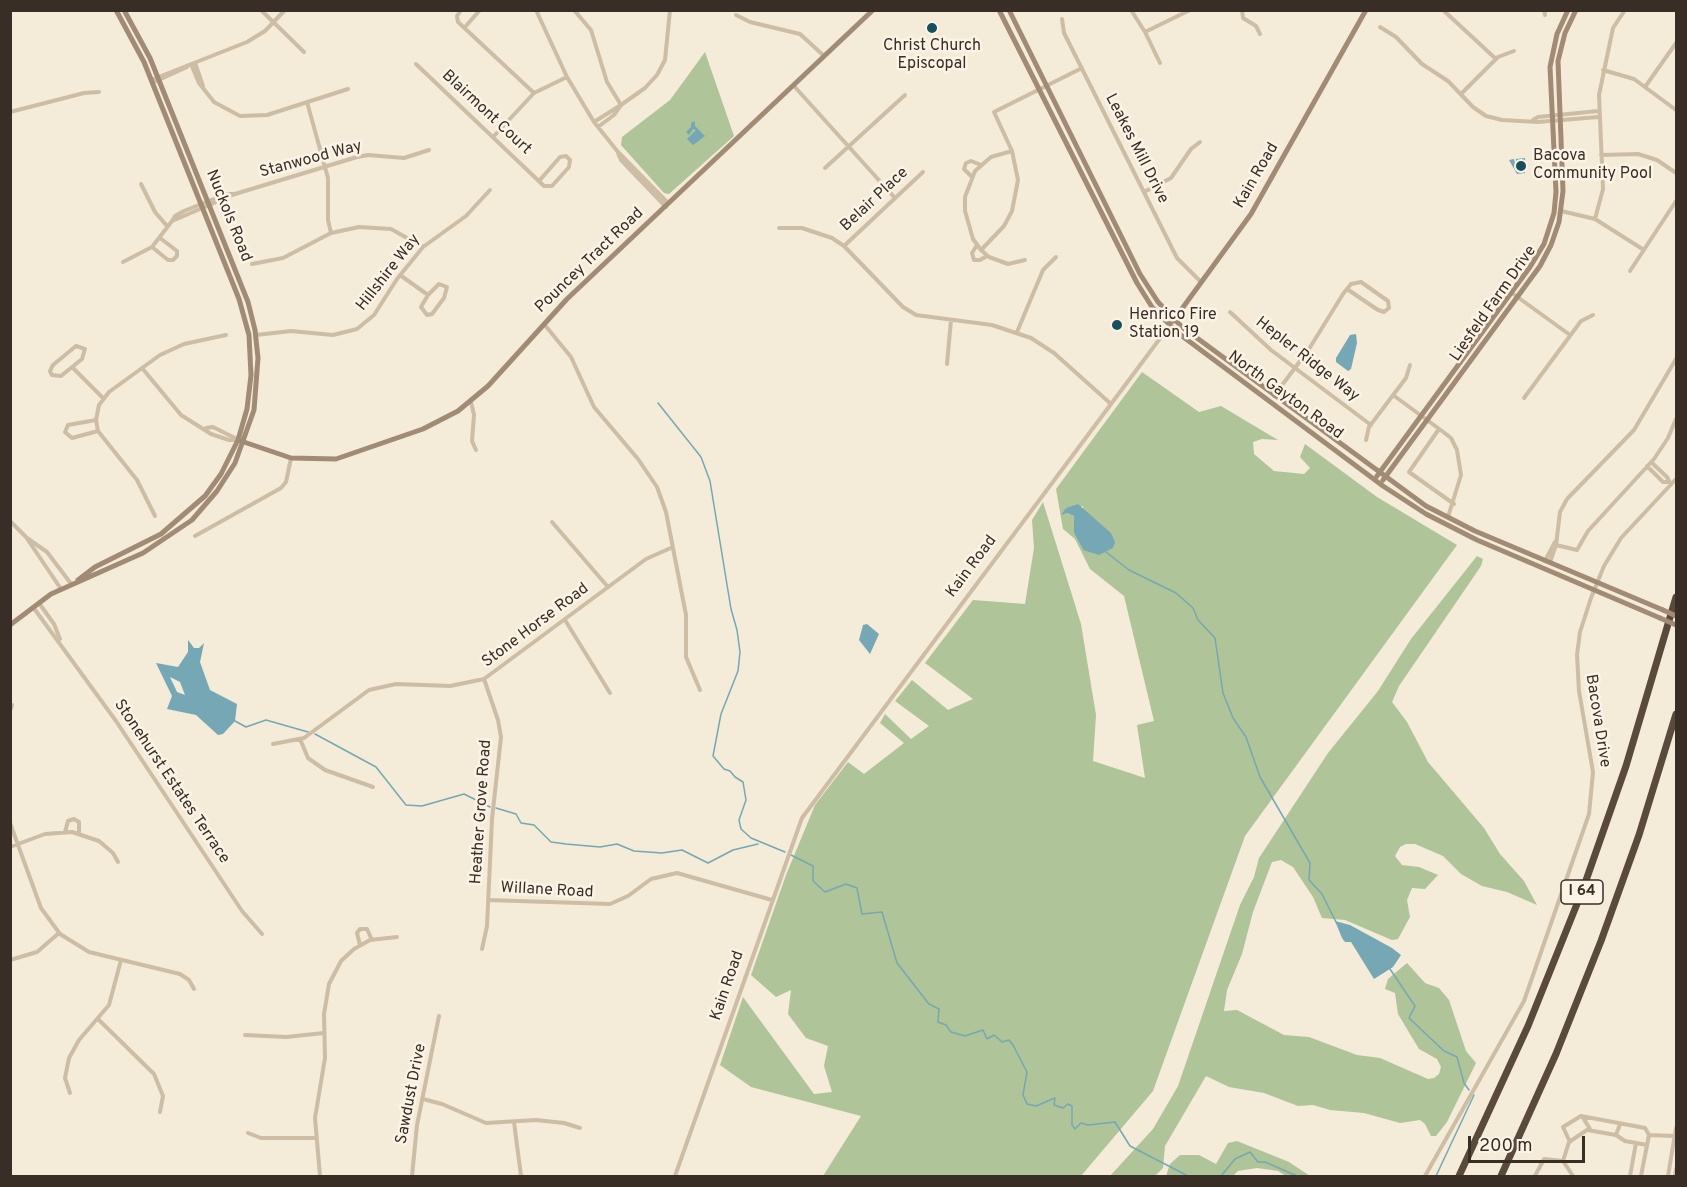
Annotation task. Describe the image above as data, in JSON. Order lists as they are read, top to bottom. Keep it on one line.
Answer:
{"streets":{"highway":["I 64"],"main road":["Kain Road","Nuckols Road","Pouncey Tract Road","Liesfeld Farm Drive","North Gayton Road"],"street":["Blairmont Court","Leakes Mill Drive","Stanwood Way","Belair Place","Hillshire Way","Hepler Ridge Way","Stone Horse Road","Bacova Drive","Stonehurst Estates Terrace","Heather Grove Road","Willane Road","Sawdust Drive"]},"crossings":[["Leakes Mill Drive","Kain Road"],["Stanwood Way","Nuckols Road"],["Kain Road","North Gayton Road"],["Kain Road","Willane Road"],["Nuckols Road","Pouncey Tract Road"],["Nuckols Road","Hillshire Way"],["Liesfeld Farm Drive","North Gayton Road"],["North Gayton Road","Bacova Drive"],["Stone Horse Road","Heather Grove Road"],["Heather Grove Road","Willane Road"]],"places":["Christ Church Episcopal","Bacova Community Pool","Henrico Fire Station 19"],"scale_bar":"200 m"}
